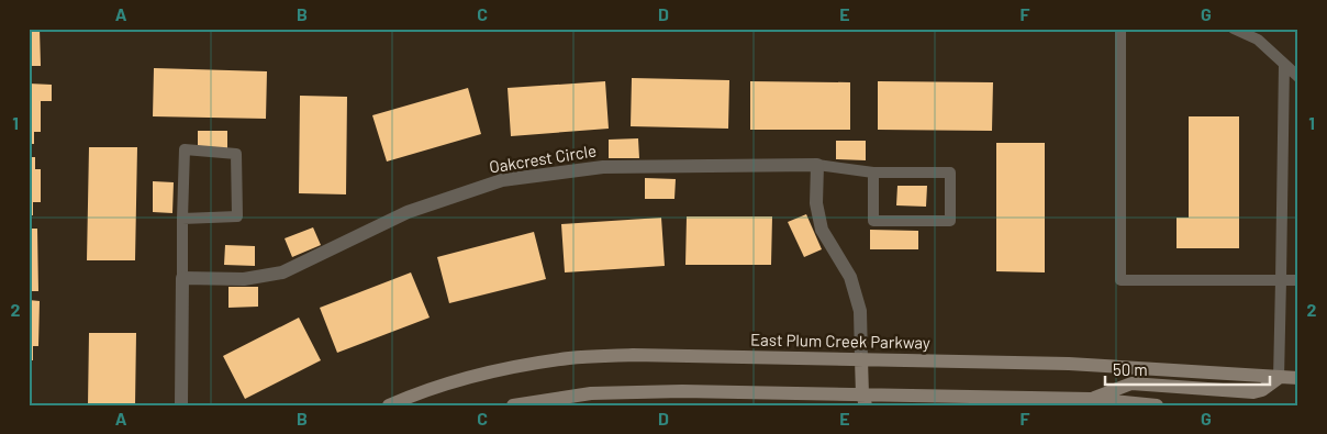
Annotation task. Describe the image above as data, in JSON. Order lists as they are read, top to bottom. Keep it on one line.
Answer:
{"streets":{"main road":["East Plum Creek Parkway"],"street":["Oakcrest Circle"]},"scale_bar":"50 m","grid":{"columns":["A","B","C","D","E","F","G"],"rows":["1","2"]}}
